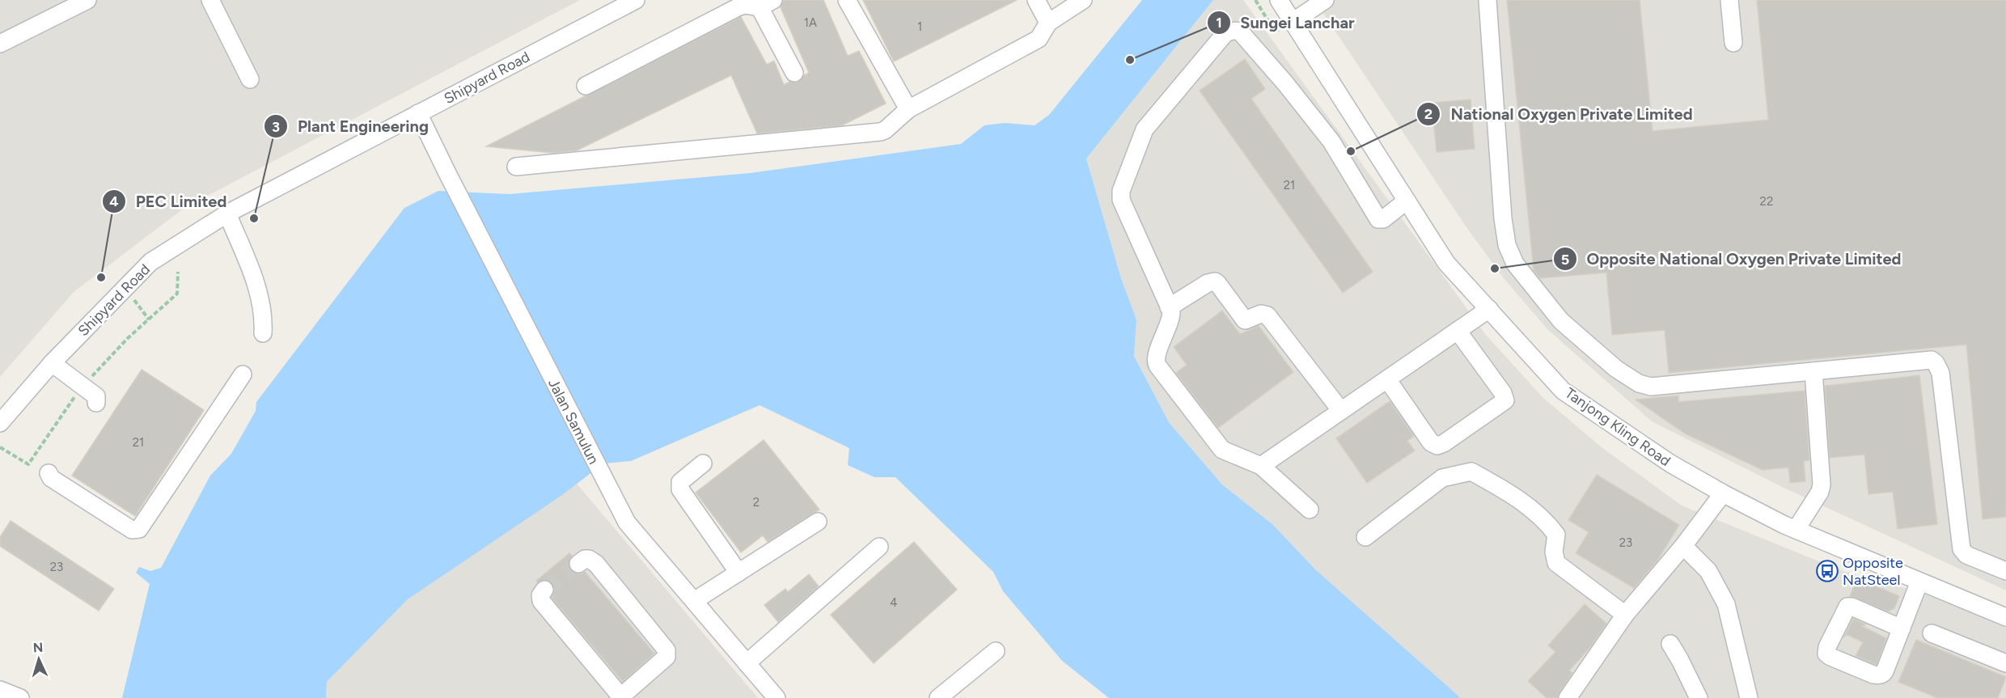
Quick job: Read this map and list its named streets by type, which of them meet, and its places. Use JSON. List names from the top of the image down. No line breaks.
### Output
{"streets":{"street":["Shipyard Road","Jalan Samulun","Tanjong Kling Road"]},"crossings":[["Shipyard Road","Jalan Samulun"]],"places":{"other":["Sungei Lanchar","National Oxygen Private Limited","Plant Engineering","Opposite National Oxygen Private Limited","PEC Limited"],"bus stop":["Opposite NatSteel"]},"house_numbers":["1A","1","21","22","21","2","23","23","4"],"north":"top"}
